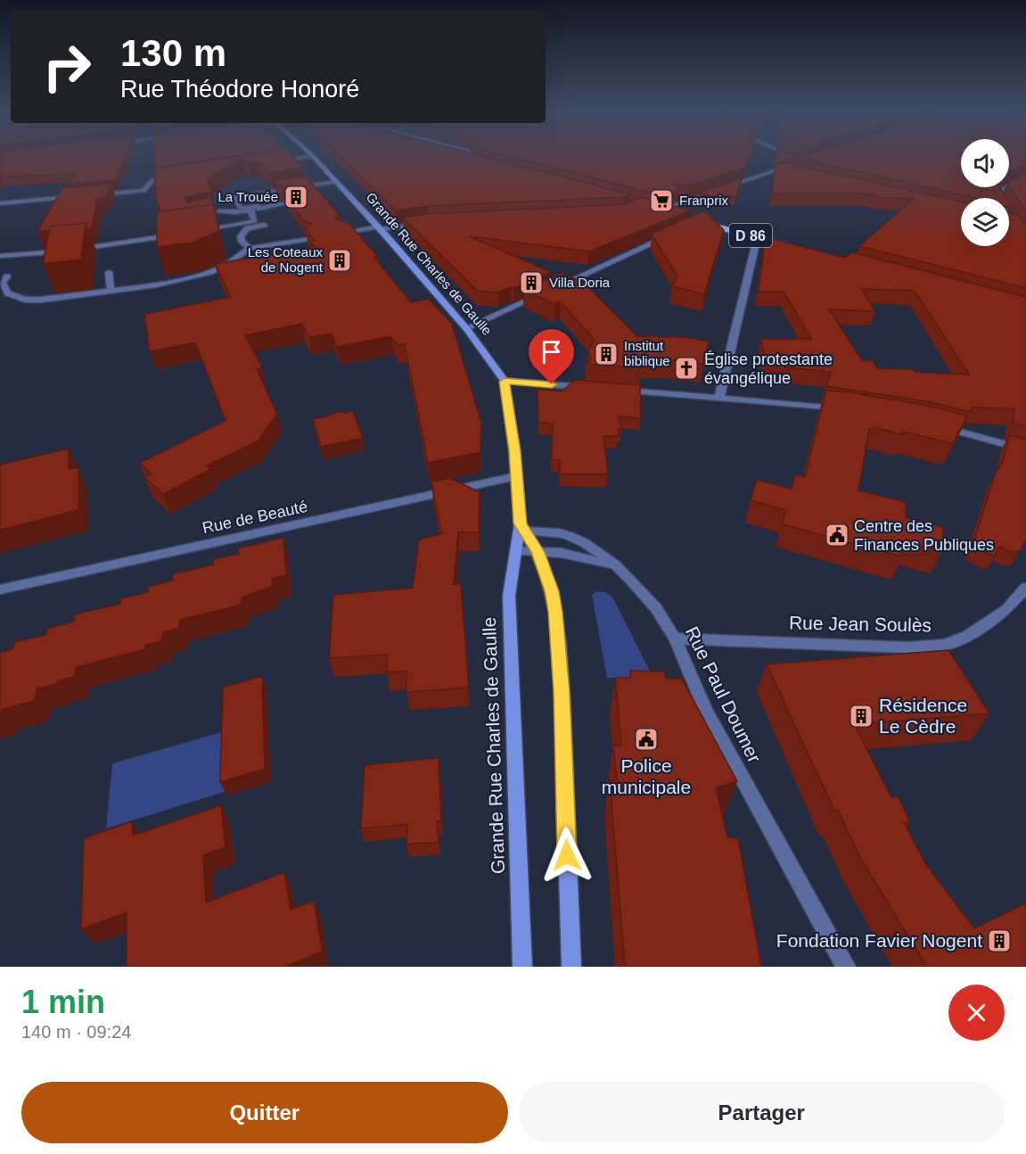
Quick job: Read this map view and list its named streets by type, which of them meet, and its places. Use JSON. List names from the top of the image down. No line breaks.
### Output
{"streets":{"main road":["D 86","Grande Rue Charles de Gaulle"],"street":["Rue de Beauté","Rue Jean Soulès","Rue Paul Doumer"]},"crossings":[["Grande Rue Charles de Gaulle","Rue de Beauté"],["Grande Rue Charles de Gaulle","Rue Paul Doumer"],["Rue Jean Soulès","Rue Paul Doumer"]],"places":{"building":["La Trouée","Les Coteaux de Nogent","Villa Doria","Institut biblique","Résidence Le Cèdre","Fondation Favier Nogent"],"supermarket":["Franprix"],"church":["Église protestante évangélique"],"public building":["Centre des Finances Publiques","Police municipale"]},"page":{"turn":["130 m","Rue Théodore Honoré"],"heading":["1 min","140 m · 09:24"],"buttons":["Quitter","Partager"]}}
